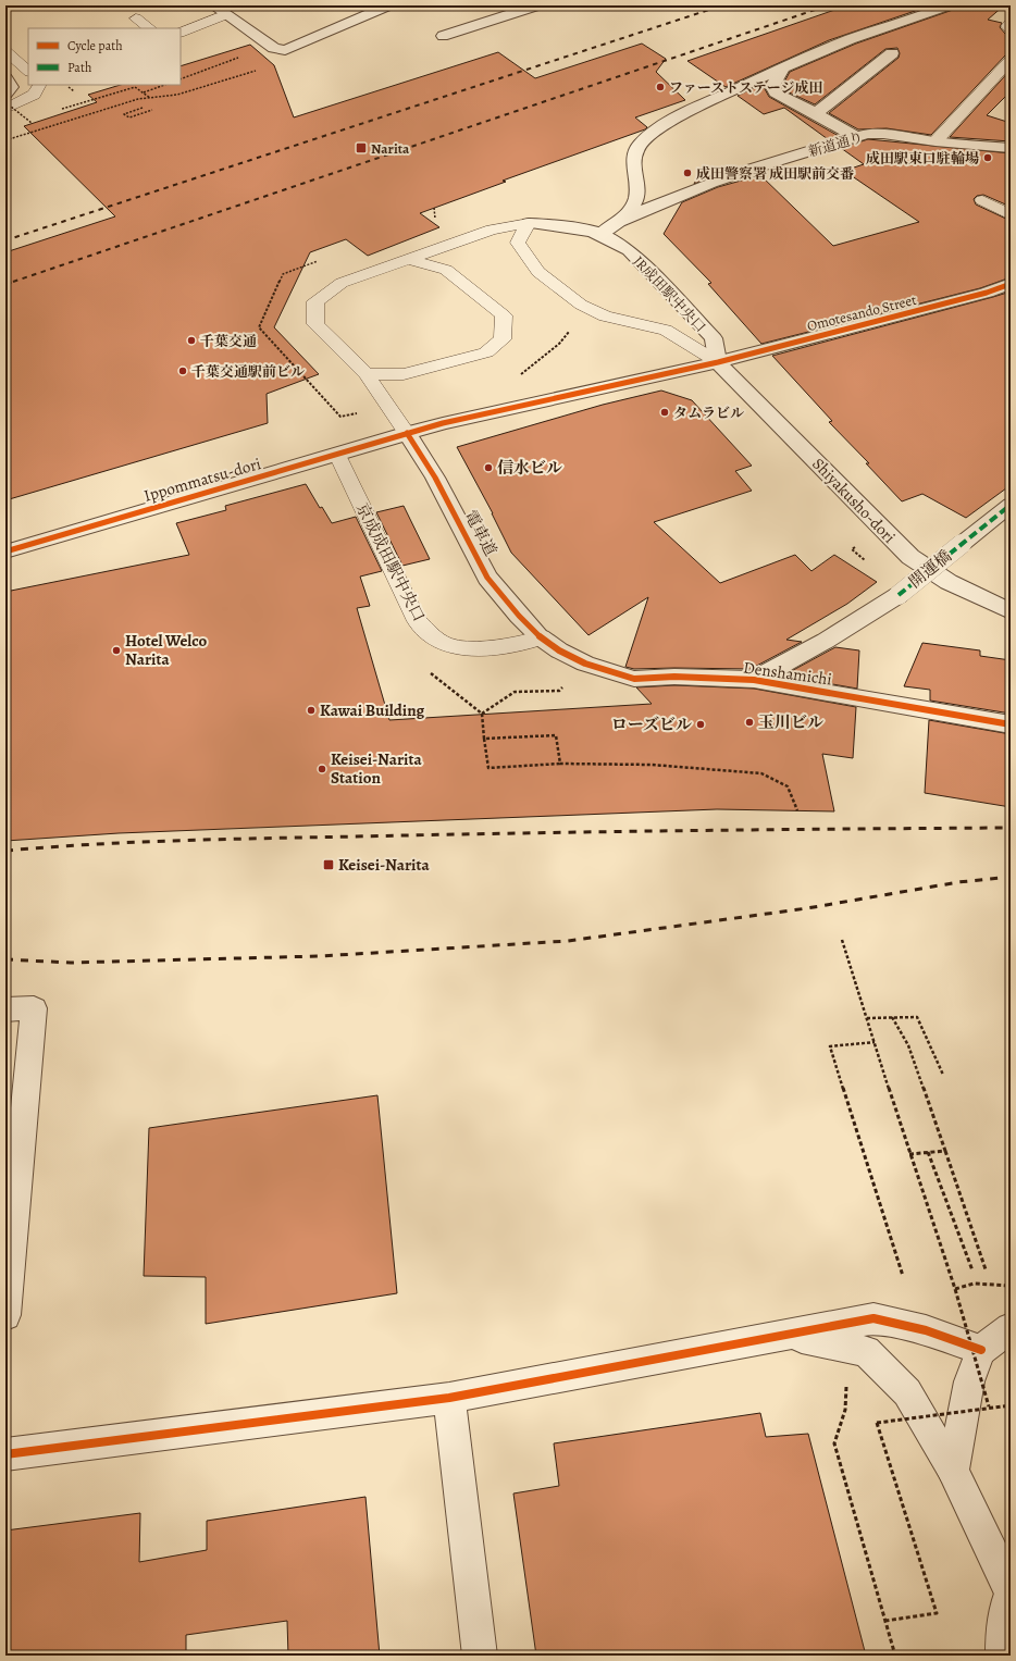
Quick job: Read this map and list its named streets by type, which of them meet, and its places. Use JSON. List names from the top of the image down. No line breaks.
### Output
{"streets":{"street":["新道通り","JR成田駅中央口","Omotesando Street","Ippommatsu-dori","Shiyakusho-dori","電車道","開運橋","Denshamichi"],"lane":["京成成田駅中央口"]},"crossings":[["JR成田駅中央口","Omotesando Street"],["JR成田駅中央口","Ippommatsu-dori"],["JR成田駅中央口","Shiyakusho-dori"],["JR成田駅中央口","電車道"],["Omotesando Street","Ippommatsu-dori"],["Omotesando Street","Shiyakusho-dori"],["Omotesando Street","電車道"],["Ippommatsu-dori","電車道"],["Ippommatsu-dori","京成成田駅中央口"],["電車道","京成成田駅中央口"],["電車道","Denshamichi"],["京成成田駅中央口","Denshamichi"],["開運橋","Denshamichi"]],"places":{"other":["ファーストステージ成田","成田駅東口駐輪場","成田警察署 成田駅前交番","千葉交通","千葉交通駅前ビル","タムラビル","信水ビル","Hotel Welco Narita","Kawai Building","玉川ビル","ローズビル","Keisei-Narita Station"],"transit":["Narita","Keisei-Narita"]},"legend":["Cycle path","Path"]}
